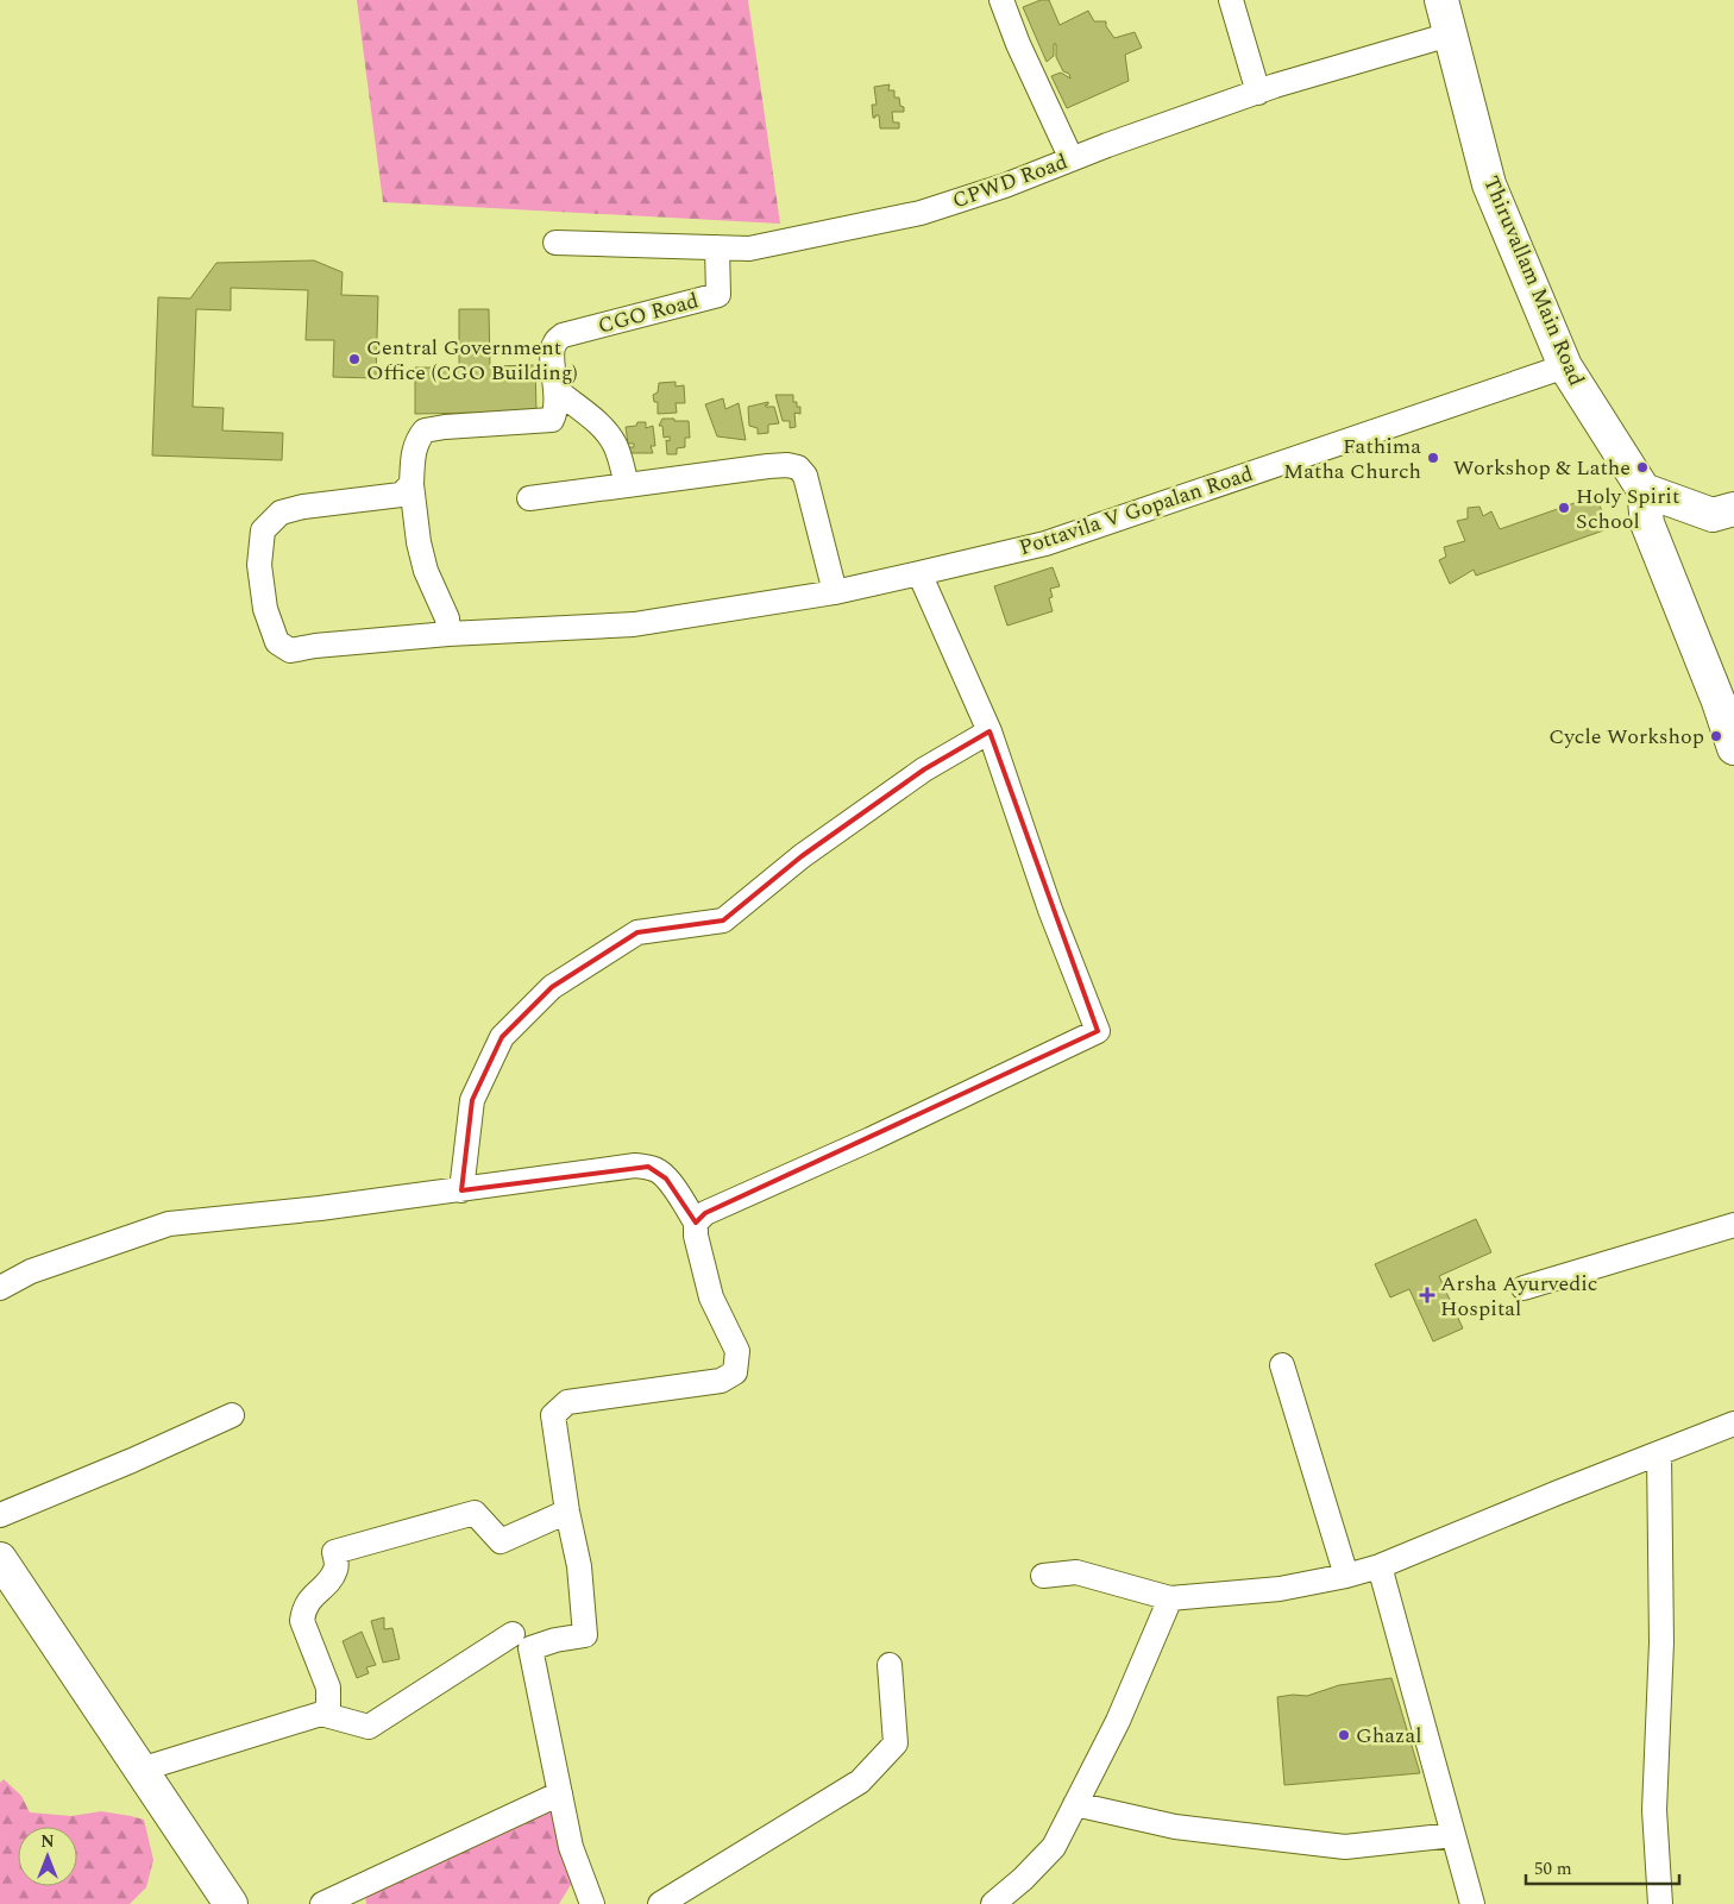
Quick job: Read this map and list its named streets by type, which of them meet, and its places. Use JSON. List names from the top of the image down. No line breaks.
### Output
{"streets":{"street":["CPWD Road","Thiruvallam Main Road","CGO Road","Pottavila V Gopalan Road"]},"crossings":[["CPWD Road","Thiruvallam Main Road"],["CPWD Road","CGO Road"],["Thiruvallam Main Road","Pottavila V Gopalan Road"],["CGO Road","Pottavila V Gopalan Road"]],"places":{"other":["Central Government Office (CGO Building)","Fathima Matha Church","Workshop & Lathe","Holy Spirit School","Cycle Workshop","Ghazal"],"health":["Arsha Ayurvedic Hospital"]},"scale_bar":"50 m","north":"top"}
